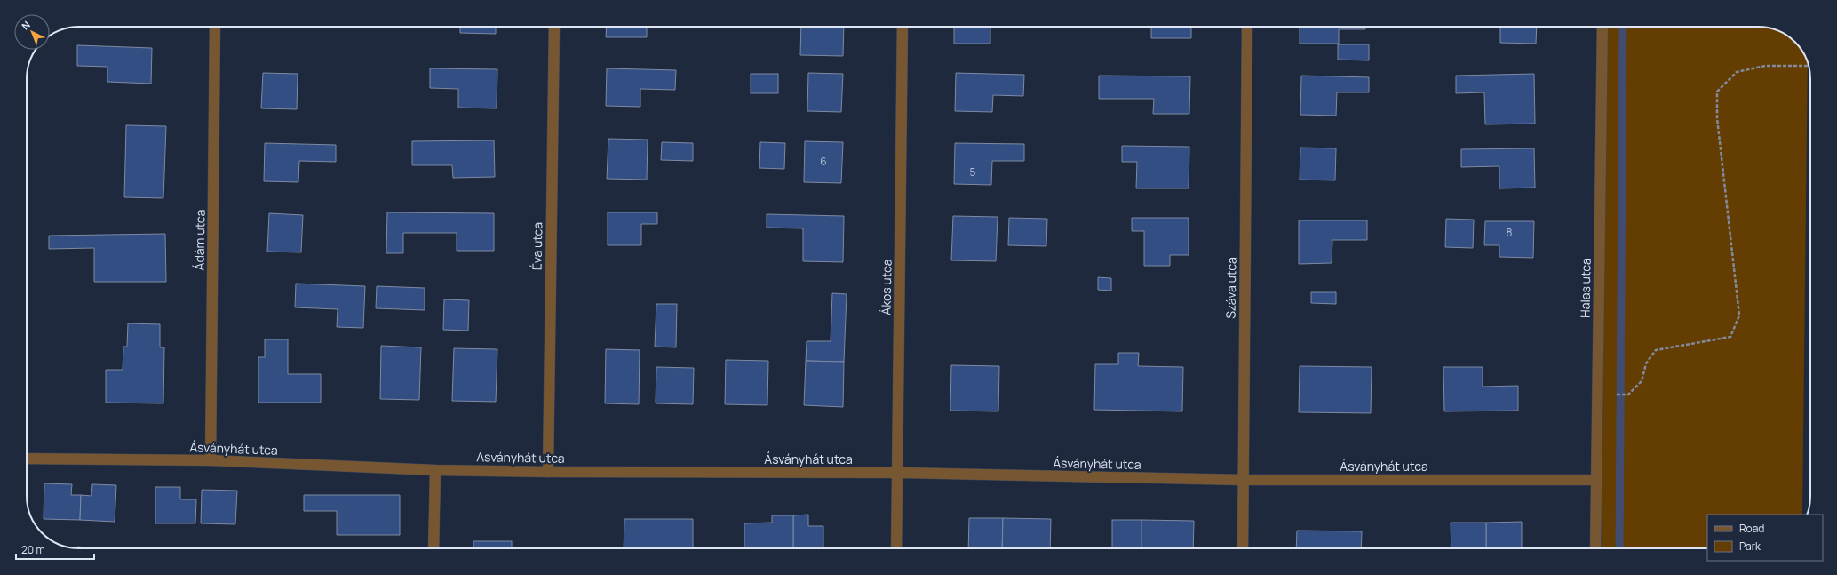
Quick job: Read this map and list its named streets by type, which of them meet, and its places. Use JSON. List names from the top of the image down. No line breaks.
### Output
{"streets":{"street":["Ádám utca","Éva utca","Ákos utca","Száva utca","Halas utca","Ásványhát utca"]},"crossings":[["Ádám utca","Ásványhát utca"],["Éva utca","Ásványhát utca"],["Ákos utca","Ásványhát utca"],["Száva utca","Ásványhát utca"],["Halas utca","Ásványhát utca"]],"house_numbers":["6","5","8"],"legend":["Road","Park"],"scale_bar":"20 m","north":"top left"}
